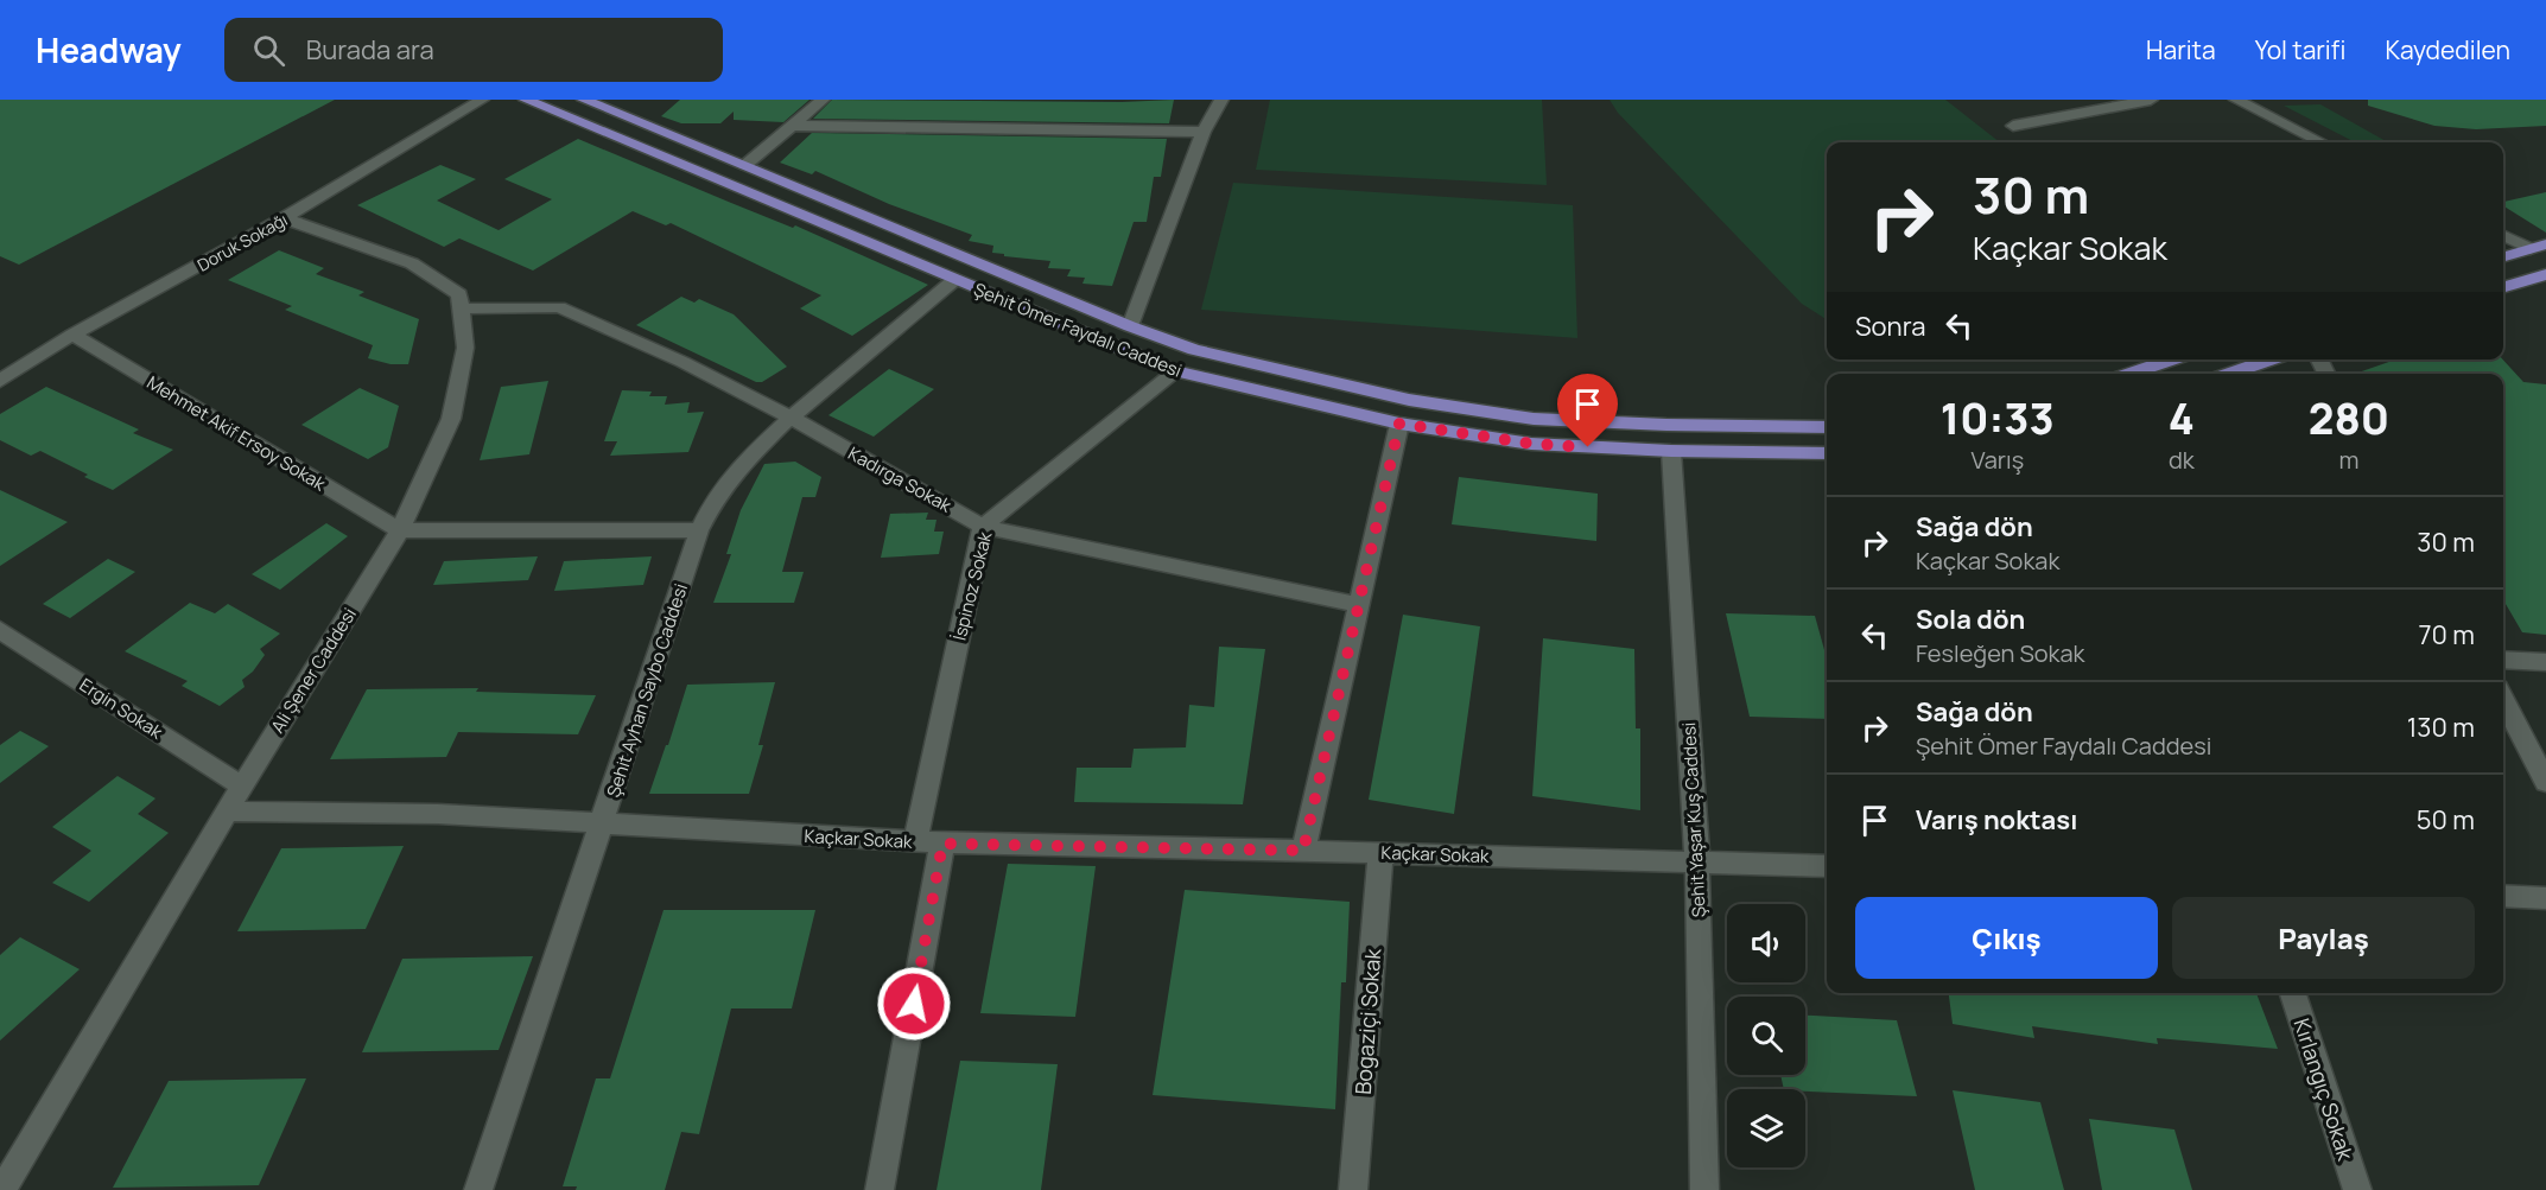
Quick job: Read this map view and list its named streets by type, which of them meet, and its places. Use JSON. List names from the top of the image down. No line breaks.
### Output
{"streets":{"main road":["Şehit Ömer Faydalı Caddesi"],"street":["Doruk Sokağı","Mehmet Akif Ersoy Sokak","Kadırga Sokak","İspinoz Sokak","Ali Şener Caddesi","Şehit Ayhan Saybo Caddesi","Ergin Sokak","Şehit Yaşar Kuş Caddesi","Kaçkar Sokak","Bogaziçi Sokak","Kırlangıç Sokak"]},"crossings":[["Doruk Sokağı","Mehmet Akif Ersoy Sokak"],["Doruk Sokağı","Ali Şener Caddesi"],["Şehit Ömer Faydalı Caddesi","İspinoz Sokak"],["Şehit Ömer Faydalı Caddesi","Şehit Ayhan Saybo Caddesi"],["Şehit Ömer Faydalı Caddesi","Şehit Yaşar Kuş Caddesi"],["Mehmet Akif Ersoy Sokak","Ali Şener Caddesi"],["Kadırga Sokak","İspinoz Sokak"],["Kadırga Sokak","Ali Şener Caddesi"],["Kadırga Sokak","Şehit Ayhan Saybo Caddesi"],["İspinoz Sokak","Kaçkar Sokak"],["Ali Şener Caddesi","Ergin Sokak"],["Ali Şener Caddesi","Kaçkar Sokak"],["Şehit Ayhan Saybo Caddesi","Kaçkar Sokak"],["Şehit Yaşar Kuş Caddesi","Kaçkar Sokak"],["Kaçkar Sokak","Bogaziçi Sokak"]],"page":{"header":"Headway","search":"Burada ara","nav":["Harita","Yol tarifi","Kaydedilen"],"turn":["30 m","Kaçkar Sokak"],"then":"Sonra","eta":["10:33","Varış","4","dk","280","m"],"list":[{"name":"Sağa dön","note":"Kaçkar Sokak","value":"30 m"},{"name":"Sola dön","note":"Fesleğen Sokak","value":"70 m"},{"name":"Sağa dön","note":"Şehit Ömer Faydalı Caddesi","value":"130 m"},{"name":"Varış noktası","value":"50 m"}],"buttons":["Çıkış","Paylaş"]}}
